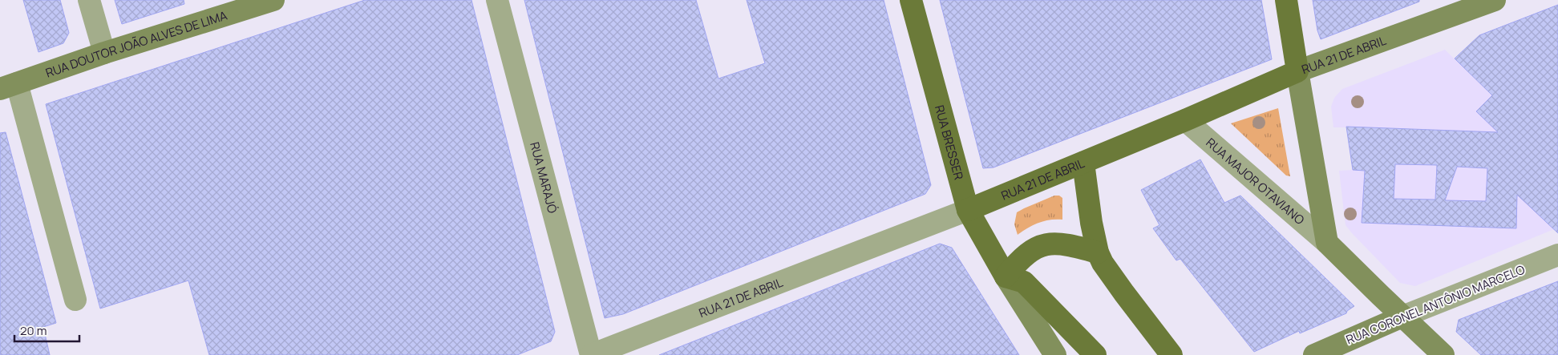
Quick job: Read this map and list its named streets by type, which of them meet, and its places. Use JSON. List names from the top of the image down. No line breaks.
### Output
{"streets":{"main road":["RUA 21 DE ABRIL","RUA BRESSER"],"street":["RUA DOUTOR JOÃO ALVES DE LIMA","RUA MARAJÓ","RUA MAJOR OTAVIANO","RUA CORONEL ANTÔNIO MARCELO"]},"crossings":[["RUA 21 DE ABRIL","RUA BRESSER"],["RUA 21 DE ABRIL","RUA MARAJÓ"],["RUA 21 DE ABRIL","RUA MAJOR OTAVIANO"],["RUA MAJOR OTAVIANO","RUA CORONEL ANTÔNIO MARCELO"]],"scale_bar":"20 m"}
